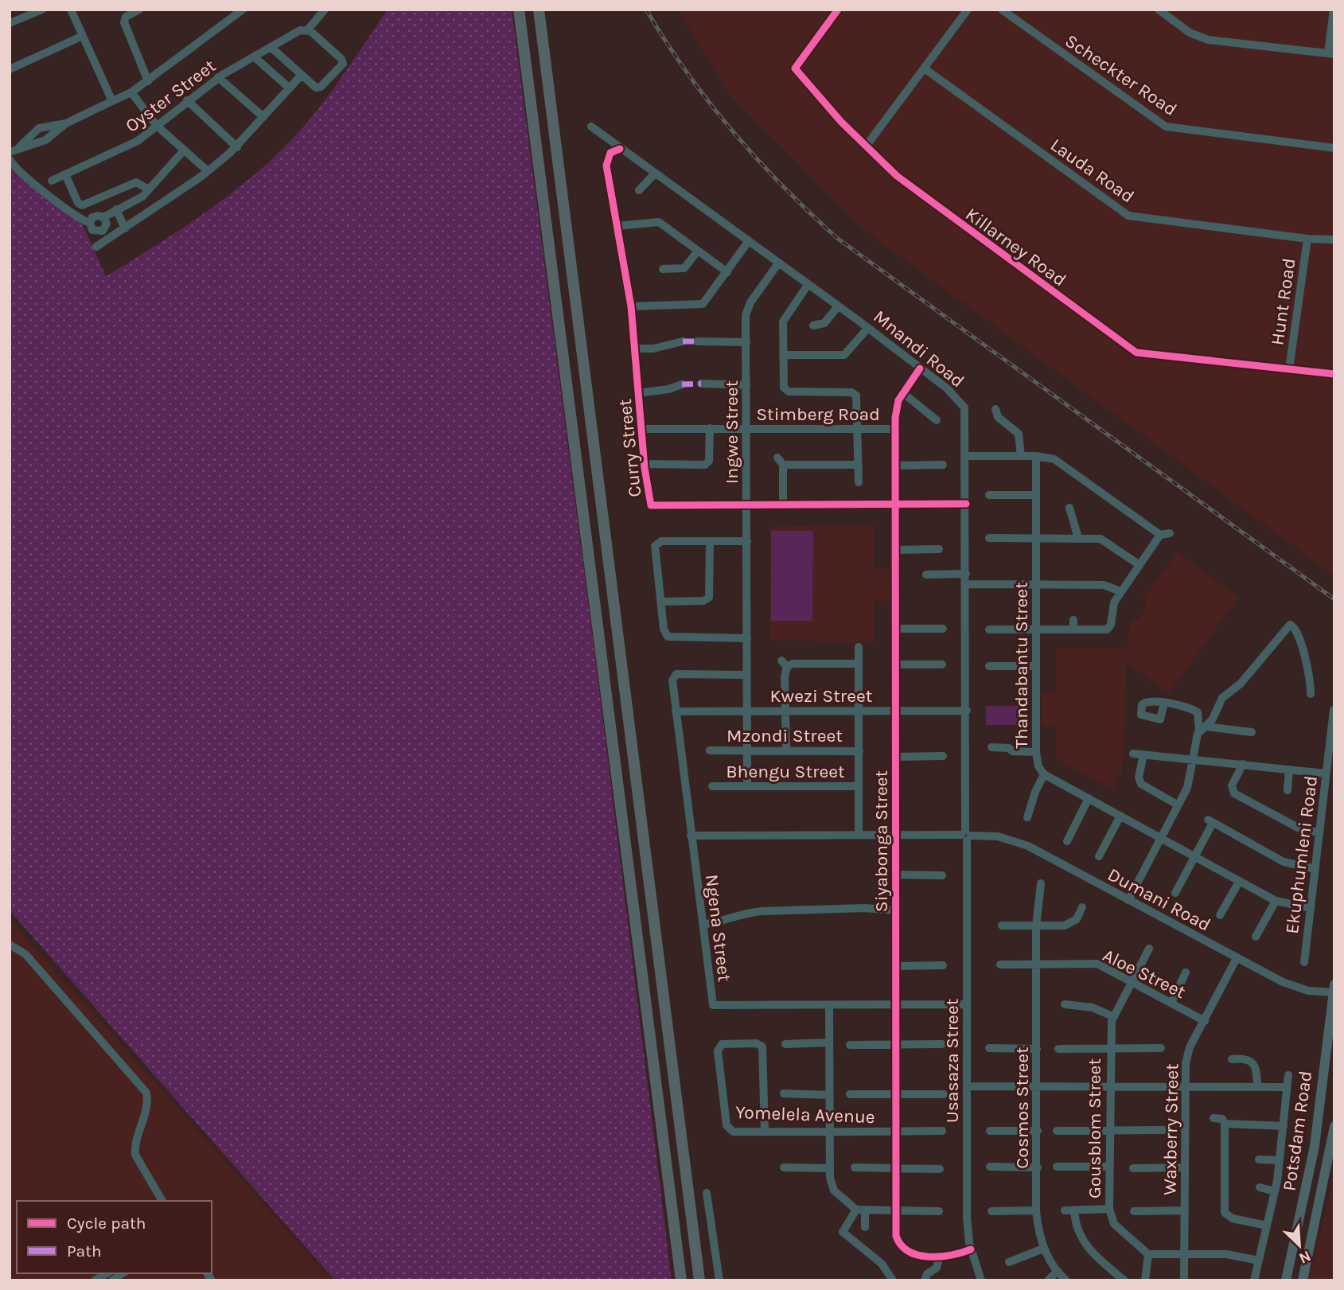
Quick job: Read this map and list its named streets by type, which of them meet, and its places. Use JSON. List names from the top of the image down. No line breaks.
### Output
{"streets":{"main road":["Potsdam Road"],"street":["Scheckter Road","Oyster Street","Lauda Road","Killarney Road","Hunt Road","Mnandi Road","Stimberg Road","Ingwe Street","Curry Street","Thandabantu Street","Kwezi Street","Mzondi Street","Bhengu Street","Siyabonga Street","Ekuphumleni Road","Dumani Road","Ngena Street","Aloe Street","Usasaza Street","Cosmos Street","Yomelela Avenue","Gousblom Street","Waxberry Street"]},"crossings":[["Lauda Road","Hunt Road"],["Killarney Road","Hunt Road"],["Mnandi Road","Ingwe Street"],["Mnandi Road","Curry Street"],["Mnandi Road","Kwezi Street"],["Mnandi Road","Siyabonga Street"],["Mnandi Road","Dumani Road"],["Mnandi Road","Usasaza Street"],["Stimberg Road","Ingwe Street"],["Stimberg Road","Curry Street"],["Stimberg Road","Siyabonga Street"],["Ingwe Street","Curry Street"],["Ingwe Street","Kwezi Street"],["Ingwe Street","Mzondi Street"],["Ingwe Street","Bhengu Street"],["Ingwe Street","Ngena Street"],["Curry Street","Siyabonga Street"],["Kwezi Street","Siyabonga Street"],["Kwezi Street","Ngena Street"],["Siyabonga Street","Dumani Road"],["Siyabonga Street","Ngena Street"],["Siyabonga Street","Usasaza Street"],["Siyabonga Street","Yomelela Avenue"],["Dumani Road","Ngena Street"],["Dumani Road","Usasaza Street"],["Dumani Road","Waxberry Street"],["Dumani Road","Potsdam Road"],["Ngena Street","Usasaza Street"],["Aloe Street","Cosmos Street"],["Aloe Street","Gousblom Street"],["Aloe Street","Waxberry Street"]],"legend":["Cycle path","Path"],"north":"bottom right"}
